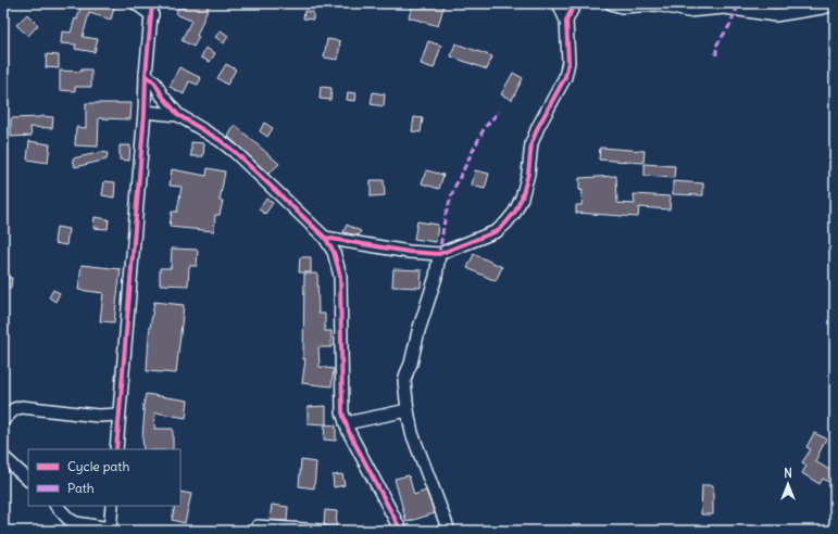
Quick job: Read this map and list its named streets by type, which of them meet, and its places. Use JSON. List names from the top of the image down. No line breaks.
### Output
{"legend":["Cycle path","Path"],"north":"top"}
